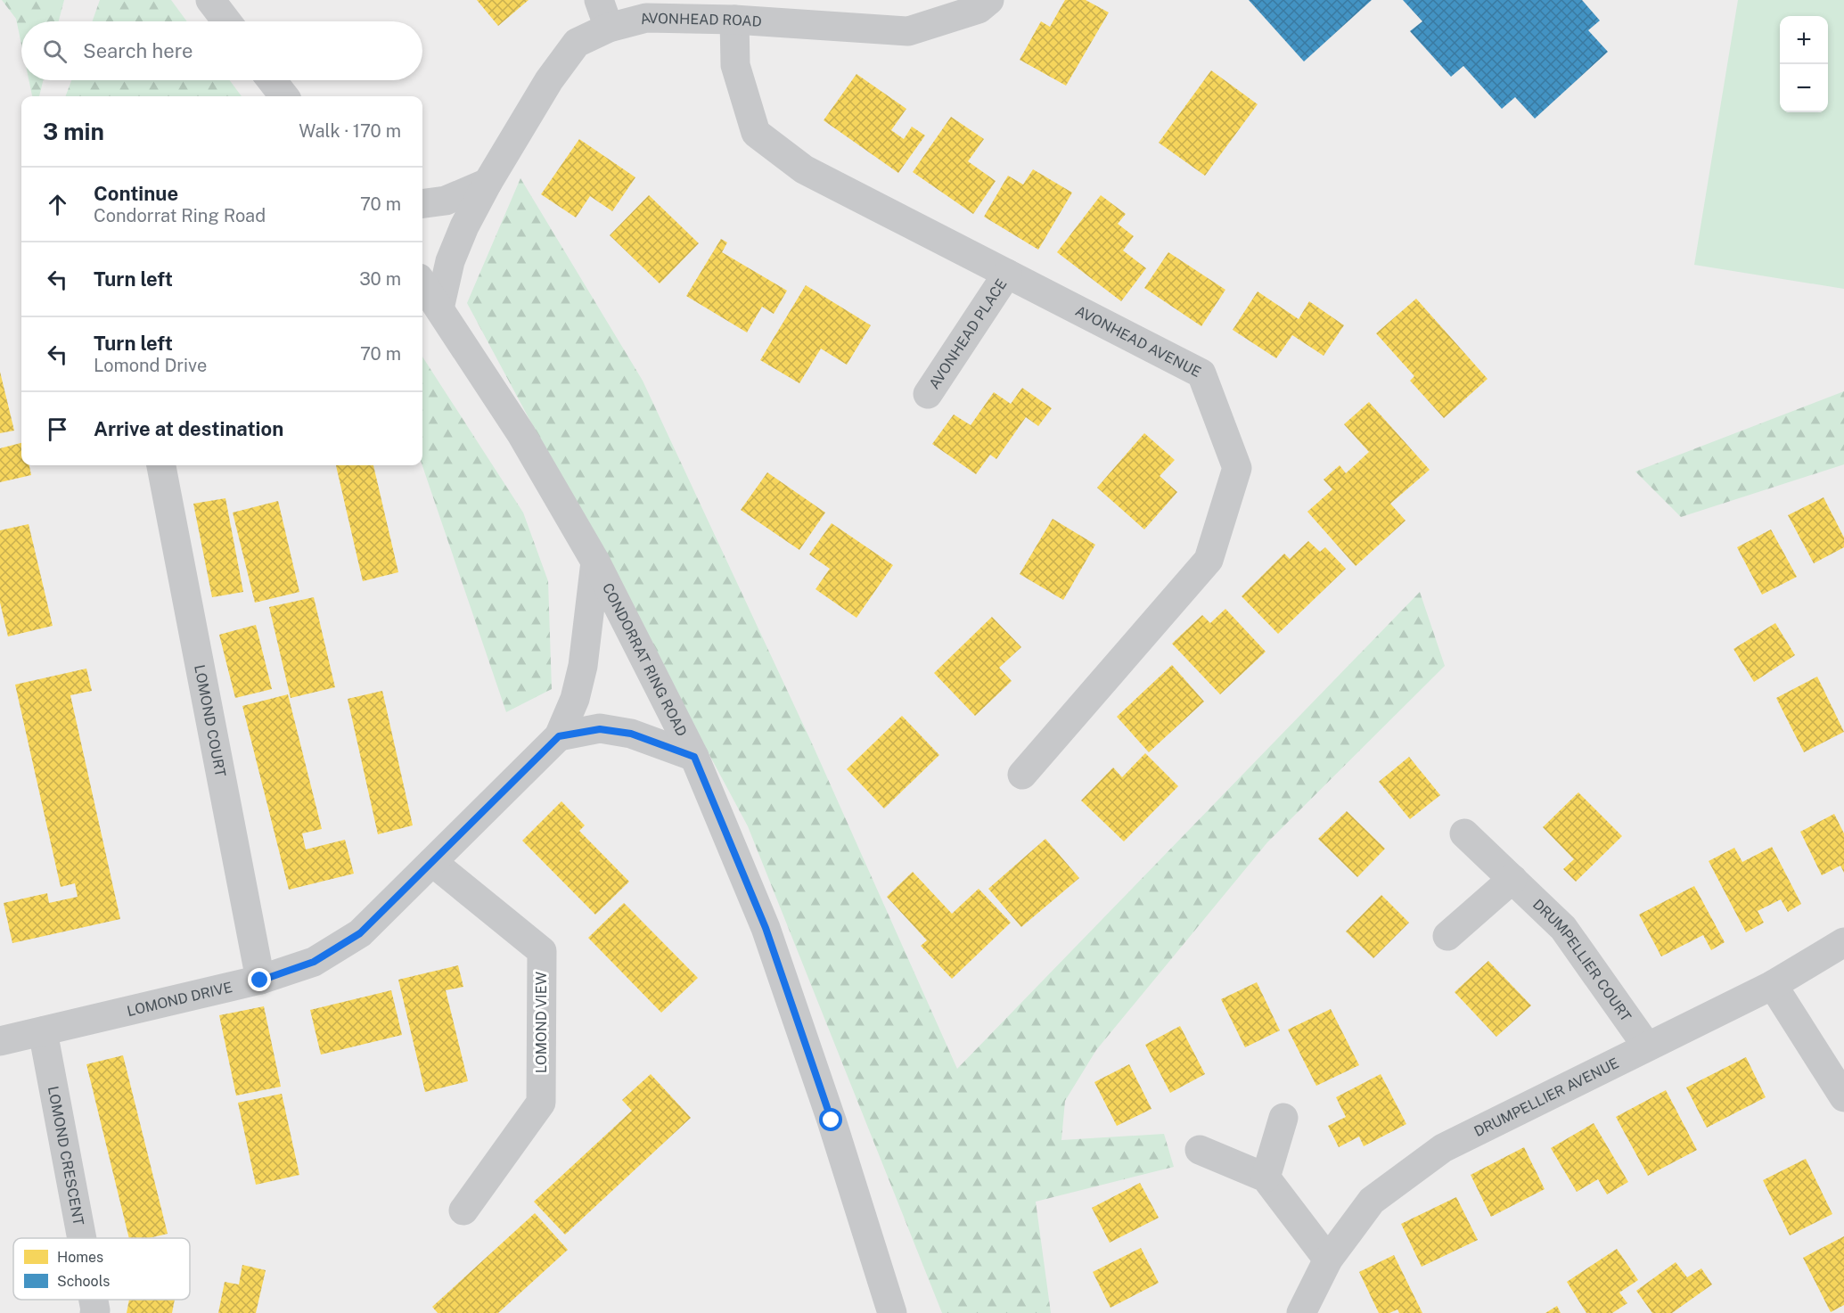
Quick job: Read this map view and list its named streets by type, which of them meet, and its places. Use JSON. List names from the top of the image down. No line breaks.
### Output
{"streets":{"street":["AVONHEAD ROAD","AVONHEAD PLACE","AVONHEAD AVENUE","CONDORRAT RING ROAD","LOMOND COURT","DRUMPELLIER COURT","LOMOND DRIVE","LOMOND VIEW","DRUMPELLIER AVENUE","LOMOND CRESCENT"]},"crossings":[["AVONHEAD ROAD","AVONHEAD AVENUE"],["AVONHEAD ROAD","CONDORRAT RING ROAD"],["AVONHEAD PLACE","AVONHEAD AVENUE"],["LOMOND COURT","LOMOND DRIVE"],["DRUMPELLIER COURT","DRUMPELLIER AVENUE"],["LOMOND DRIVE","LOMOND VIEW"],["LOMOND DRIVE","LOMOND CRESCENT"]],"legend":["Homes","Schools"],"page":{"map_buttons":["+","−"],"search":"Search here","heading":["3 min","Walk · 170 m"],"list":[["Continue","Condorrat Ring Road","70 m"],["Turn left","30 m"],["Turn left","Lomond Drive","70 m"],"Arrive at destination"]}}
